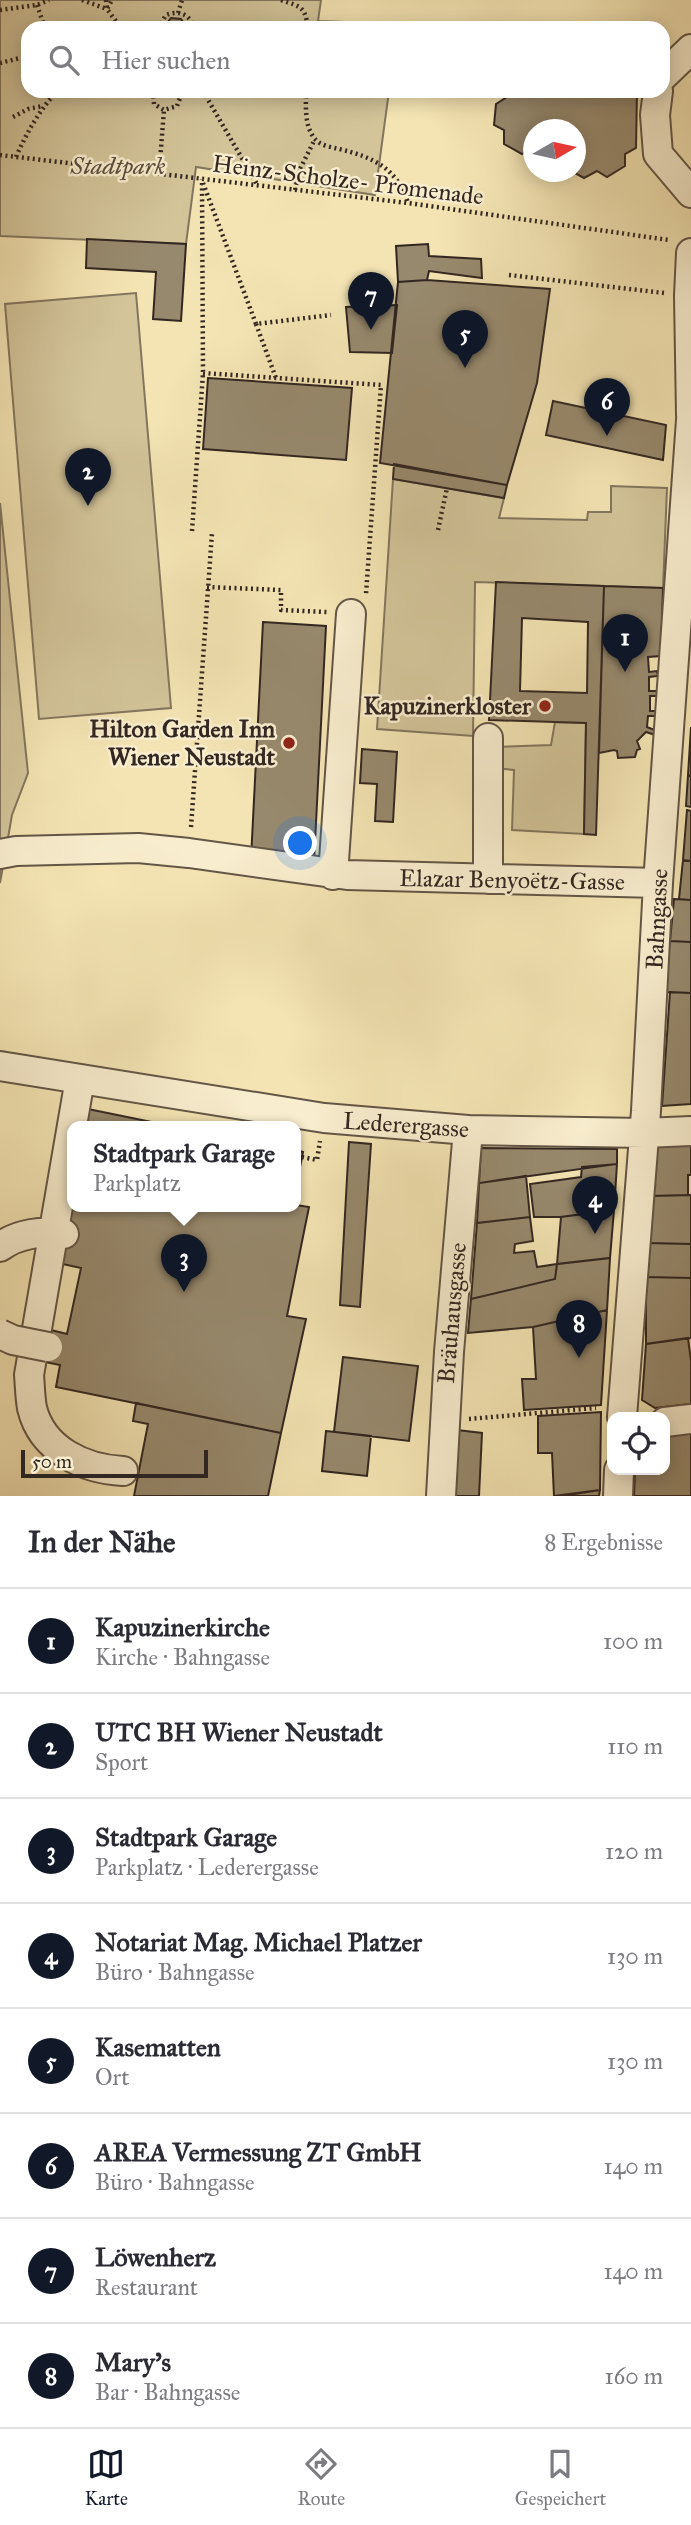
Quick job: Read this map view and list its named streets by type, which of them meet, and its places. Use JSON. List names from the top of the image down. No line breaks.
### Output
{"streets":{"street":["Elazar Benyoëtz-Gasse","Bahngasse","Lederergasse","Bräuhausgasse"],"path":["Heinz-Scholze- Promenade"]},"crossings":[["Heinz-Scholze- Promenade","Bahngasse"],["Elazar Benyoëtz-Gasse","Bahngasse"],["Bahngasse","Lederergasse"],["Lederergasse","Bräuhausgasse"]],"parks":["Stadtpark"],"places":["Kapuzinerkloster","Hilton Garden Inn Wiener Neustadt"],"scale_bar":"50 m","north":"right","page":{"search":"Hier suchen","pins":["7","5","6","2","1","4","3","8"],"popup":["Stadtpark Garage","Parkplatz"],"scale":"50 m","heading":["In der Nähe","8 Ergebnisse"],"list":[{"mark":"1","name":"Kapuzinerkirche","note":"Kirche · Bahngasse","value":"100 m"},{"mark":"2","name":"UTC BH Wiener Neustadt","note":"Sport","value":"110 m"},{"mark":"3","name":"Stadtpark Garage","note":"Parkplatz · Lederergasse","value":"120 m"},{"mark":"4","name":"Notariat Mag. Michael Platzer","note":"Büro · Bahngasse","value":"130 m"},{"mark":"5","name":"Kasematten","note":"Ort","value":"130 m"},{"mark":"6","name":"AREA Vermessung ZT GmbH","note":"Büro · Bahngasse","value":"140 m"},{"mark":"7","name":"Löwenherz","note":"Restaurant","value":"140 m"},{"mark":"8","name":"Mary's","note":"Bar · Bahngasse","value":"160 m"}],"nav":["Karte","Route","Gespeichert"]}}
